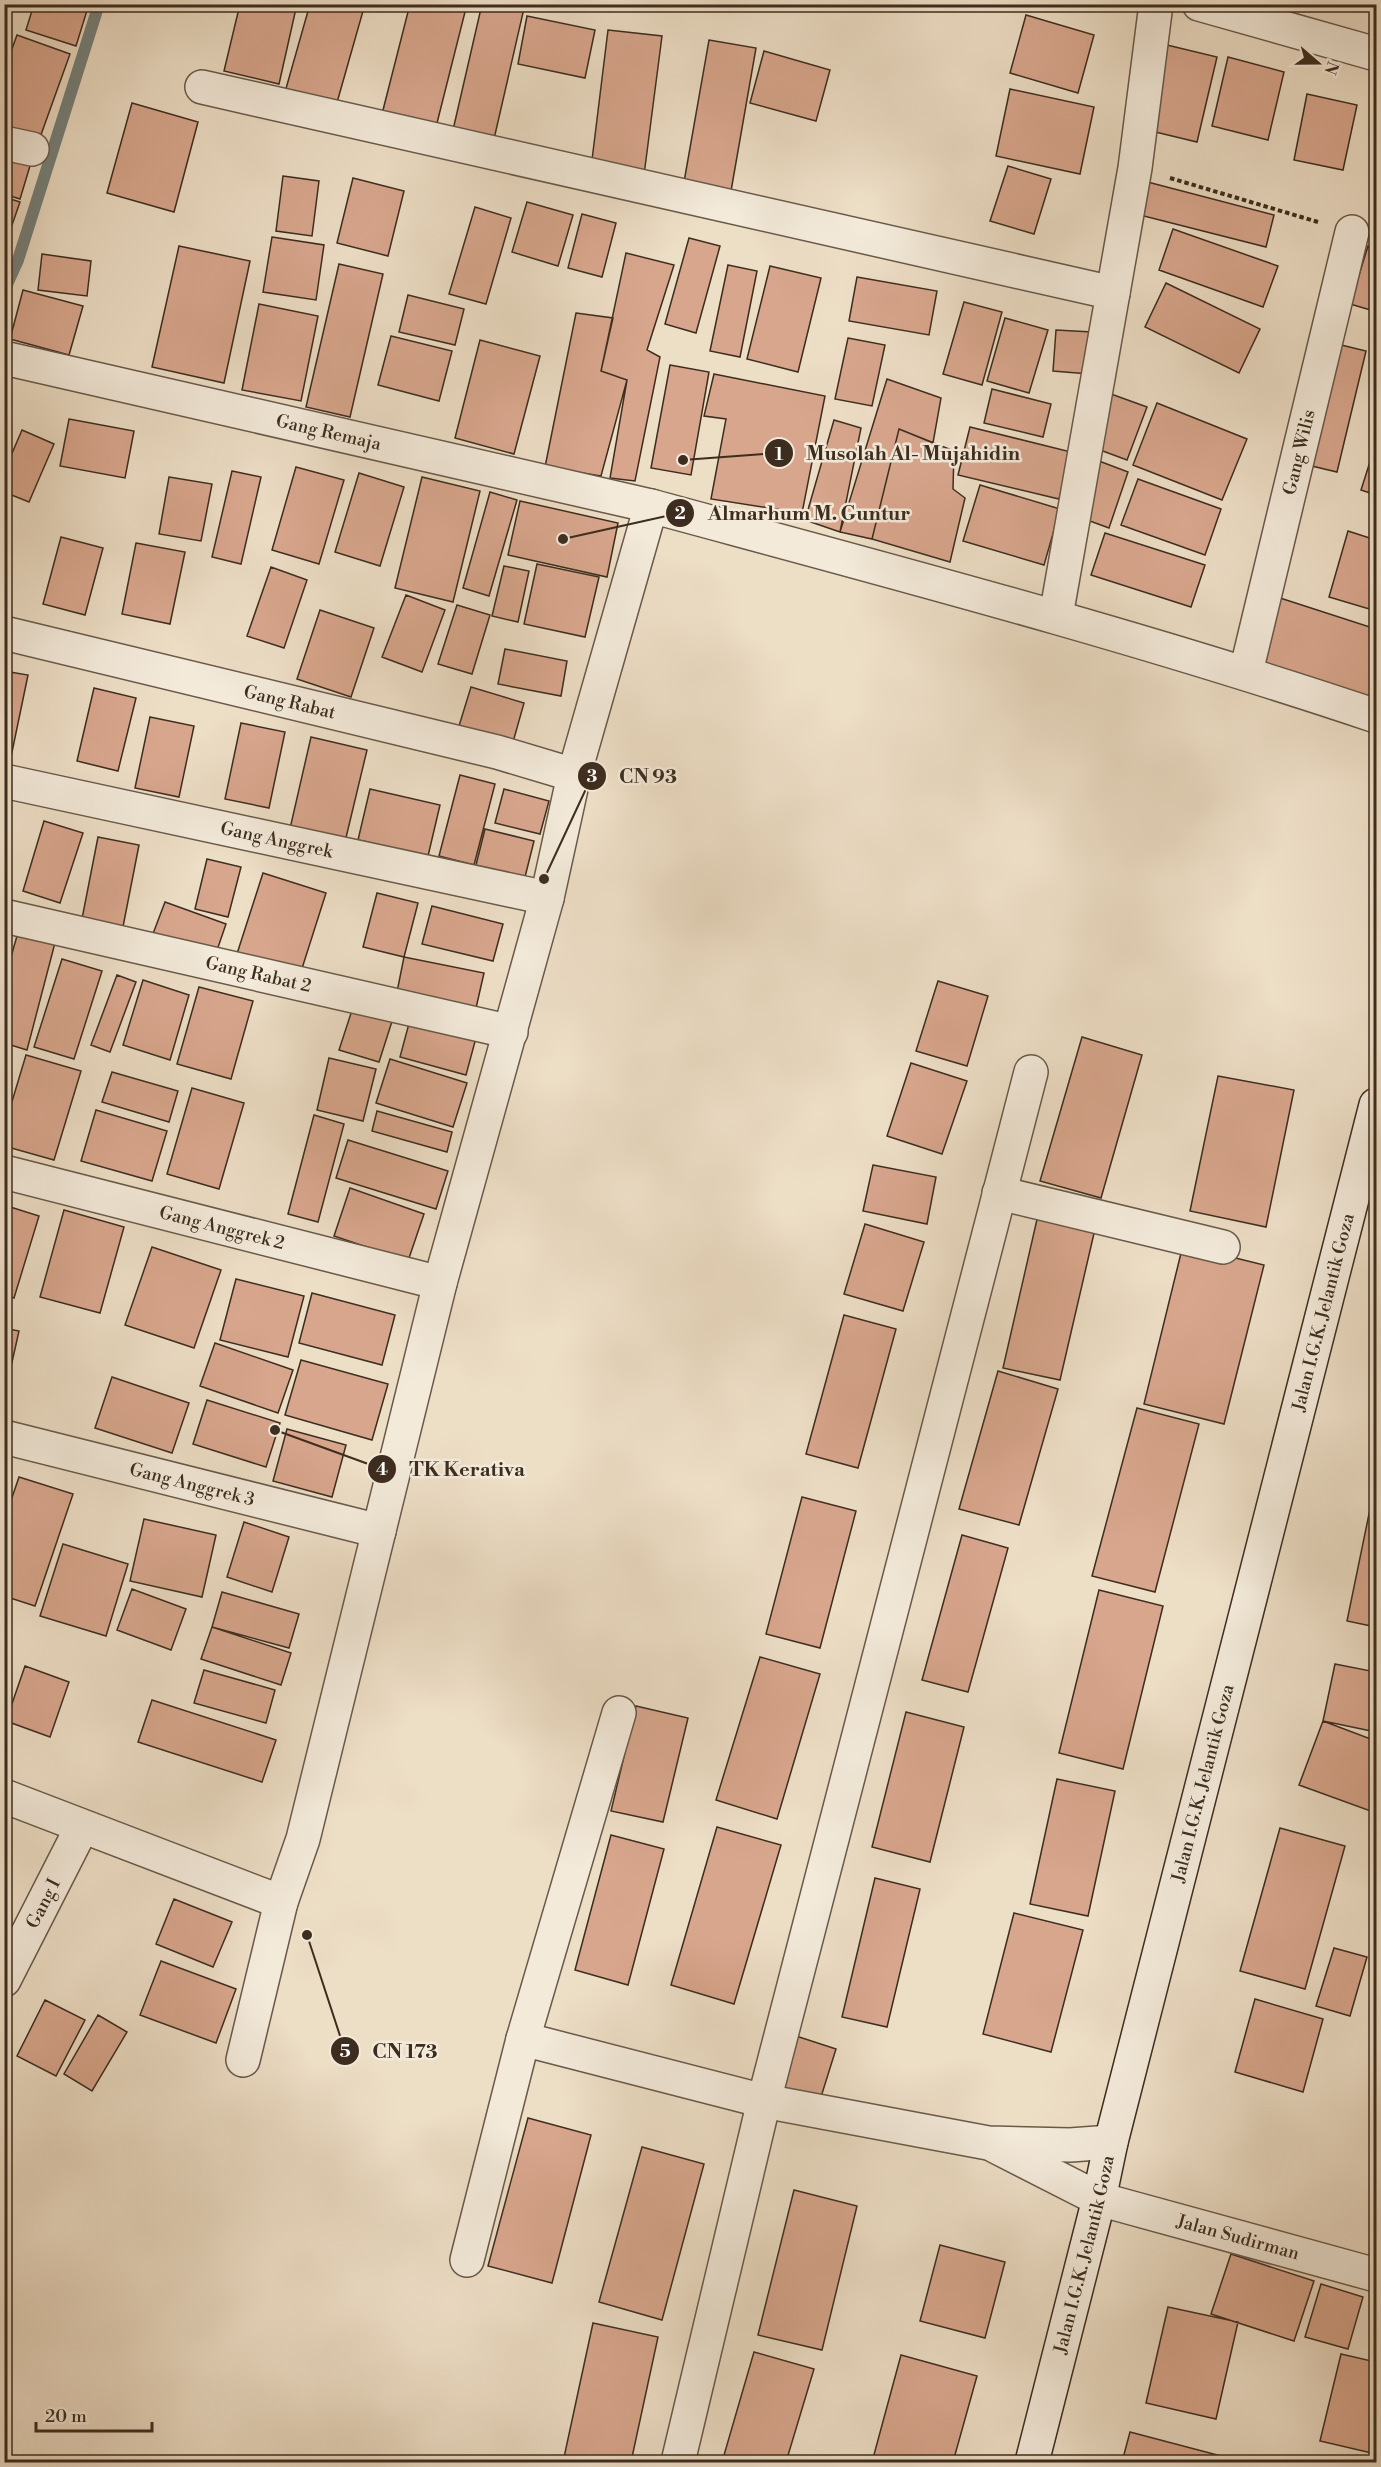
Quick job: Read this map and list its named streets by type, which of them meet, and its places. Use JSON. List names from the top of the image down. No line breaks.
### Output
{"streets":{"street":["Gang Remaja","Gang Wilis","Gang Rabat","Gang Anggrek","Gang Rabat 2","Gang Anggrek 2","Jalan I.G.K. Jelantik Goza","Gang Anggrek 3","Gang I","Jalan Sudirman"]},"crossings":[["Gang Remaja","Gang Wilis"],["Jalan I.G.K. Jelantik Goza","Jalan Sudirman"]],"places":["Musolah Al- Mujahidin","Almarhum M. Guntur","CN 93","TK Kerativa","CN 173"],"scale_bar":"20 m","north":"right"}
